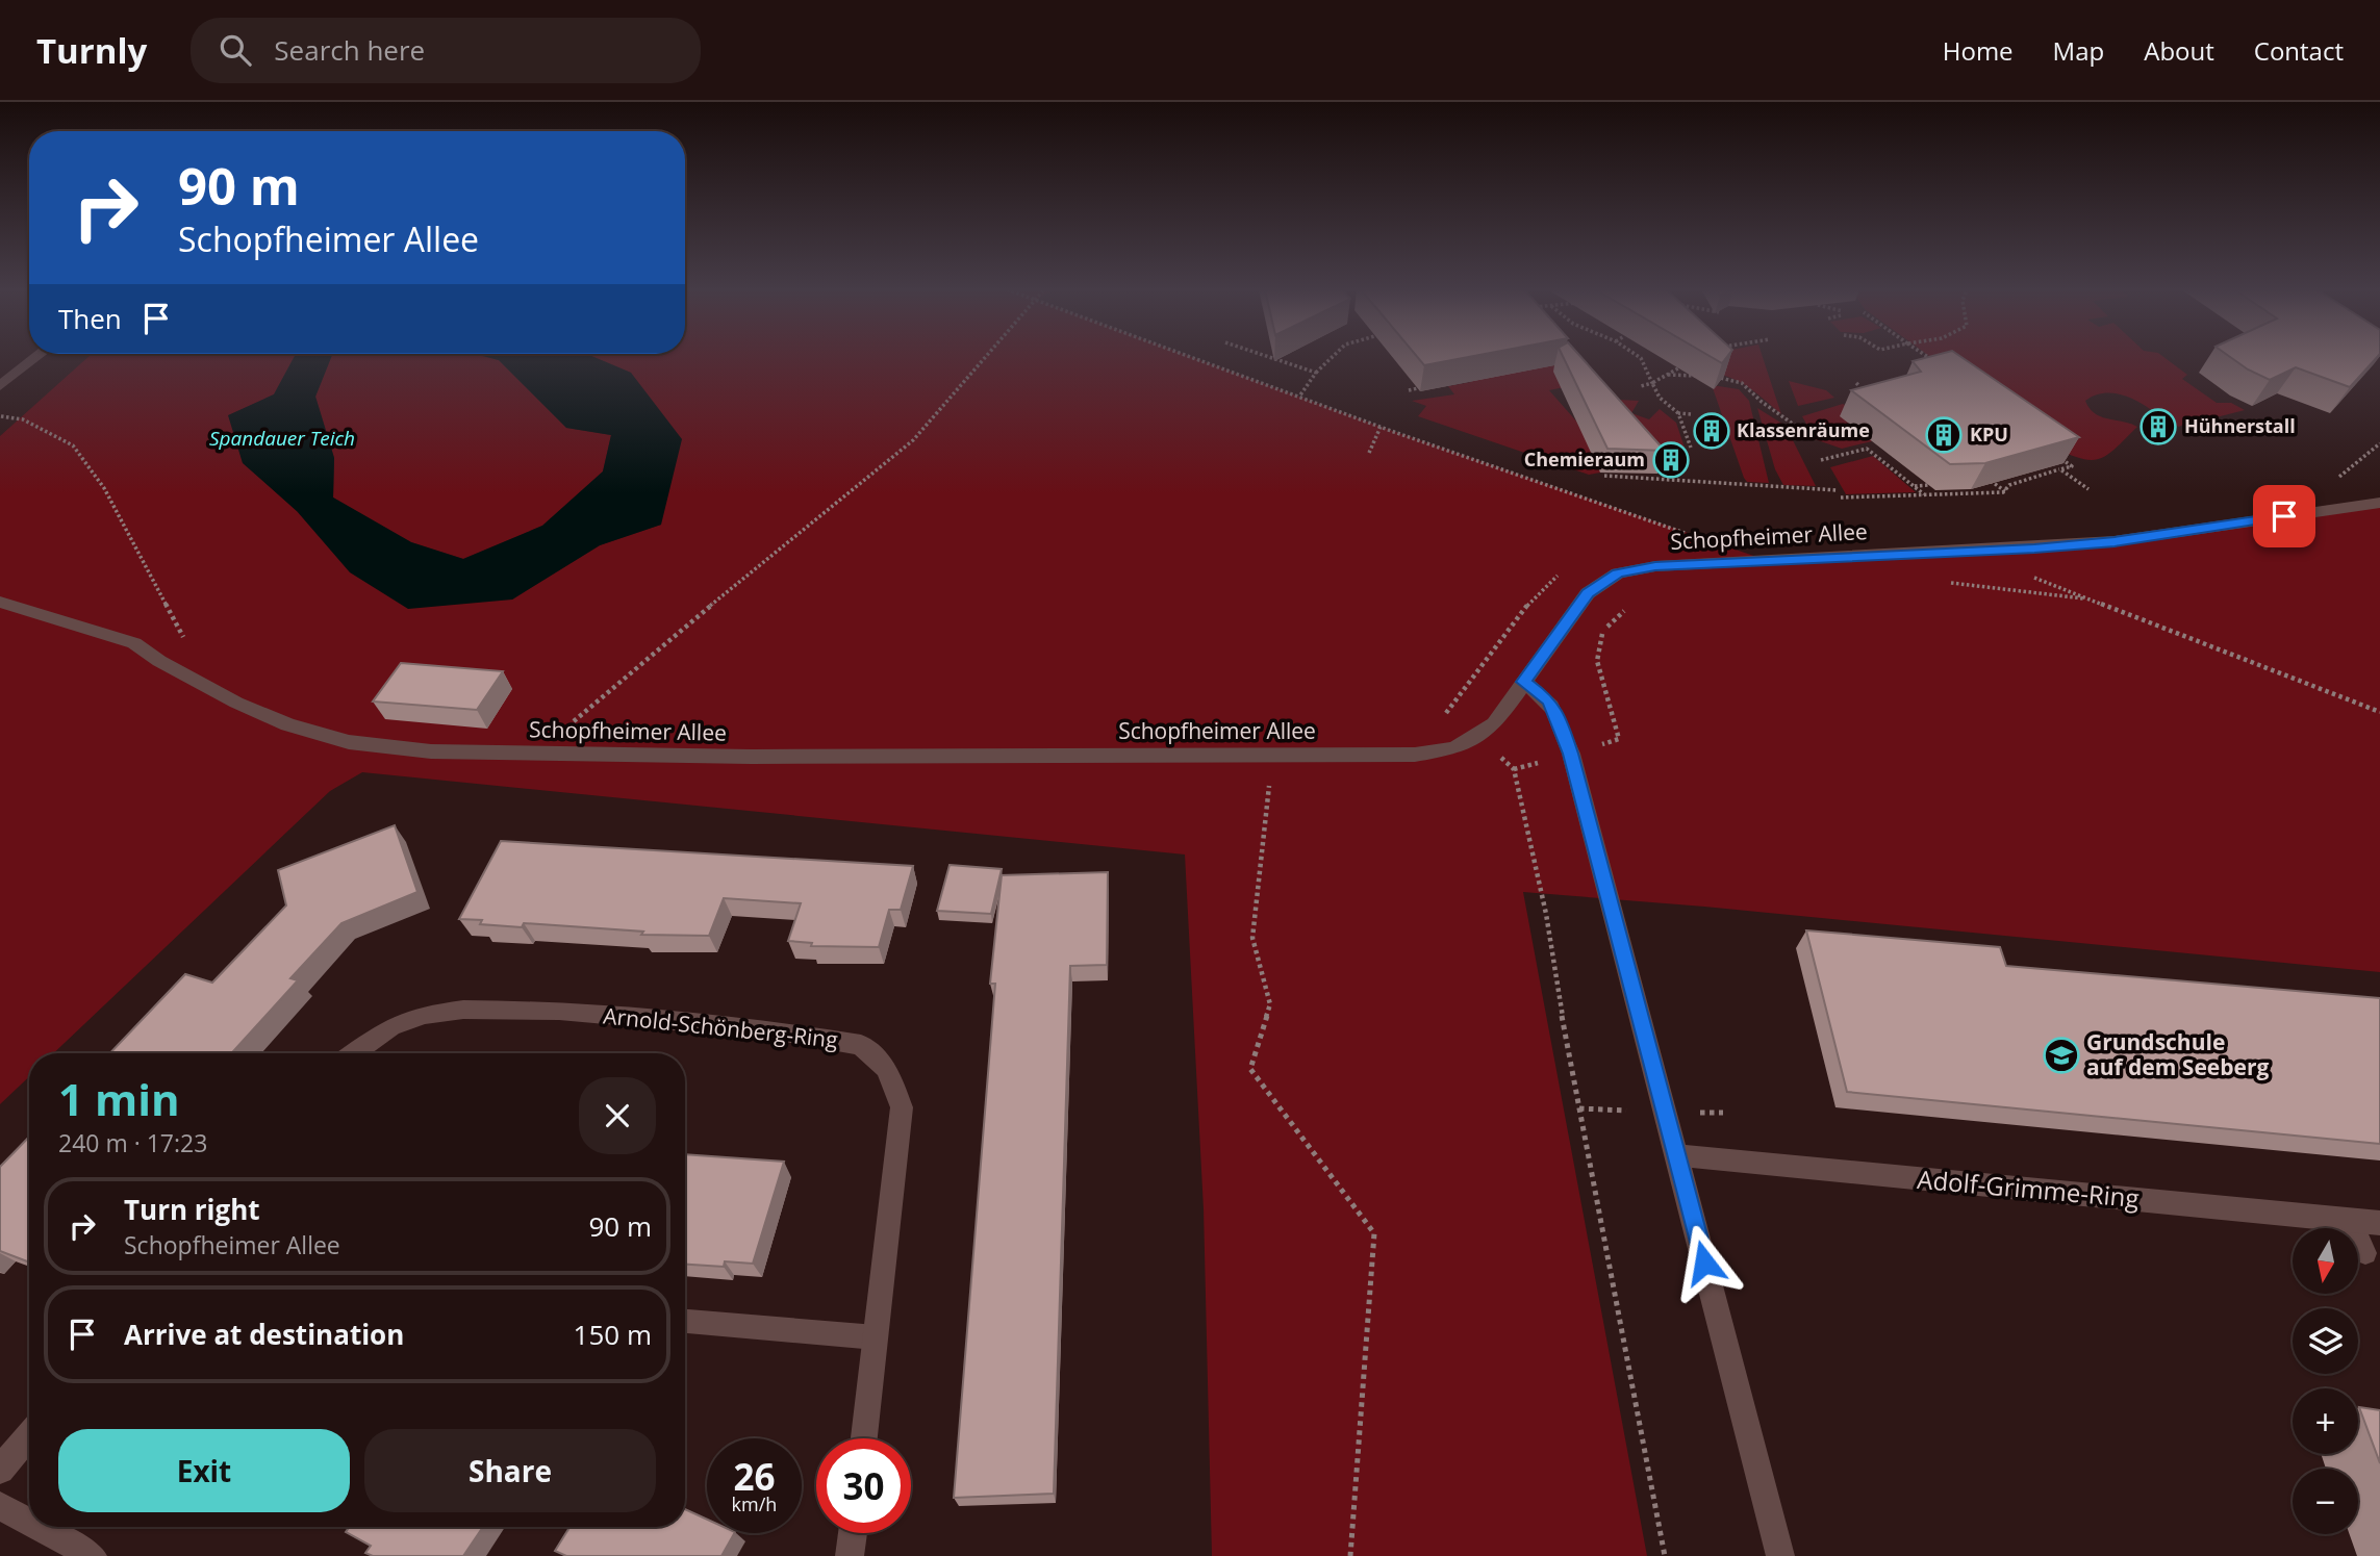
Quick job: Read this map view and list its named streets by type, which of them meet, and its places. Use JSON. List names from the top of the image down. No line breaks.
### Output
{"streets":{"street":["Schopfheimer Allee","Arnold-Schönberg-Ring","Adolf-Grimme-Ring"]},"water":["Spandauer Teich"],"places":{"building":["Hühnerstall","Klassenräume","KPU","Chemieraum"],"school or university":["Grundschule auf dem Seeberg"]},"north":"bottom","page":{"header":"Turnly","search":"Search here","nav":["Home","Map","About","Contact"],"turn":["90 m","Schopfheimer Allee"],"then":"Then","heading":["1 min","240 m · 17:23"],"list":[{"name":"Turn right","note":"Schopfheimer Allee","value":"90 m"},{"name":"Arrive at destination","value":"150 m"}],"map_buttons":["+","−"],"buttons":["Exit","Share"],"speed":"26 km/h","limit":"30"}}
